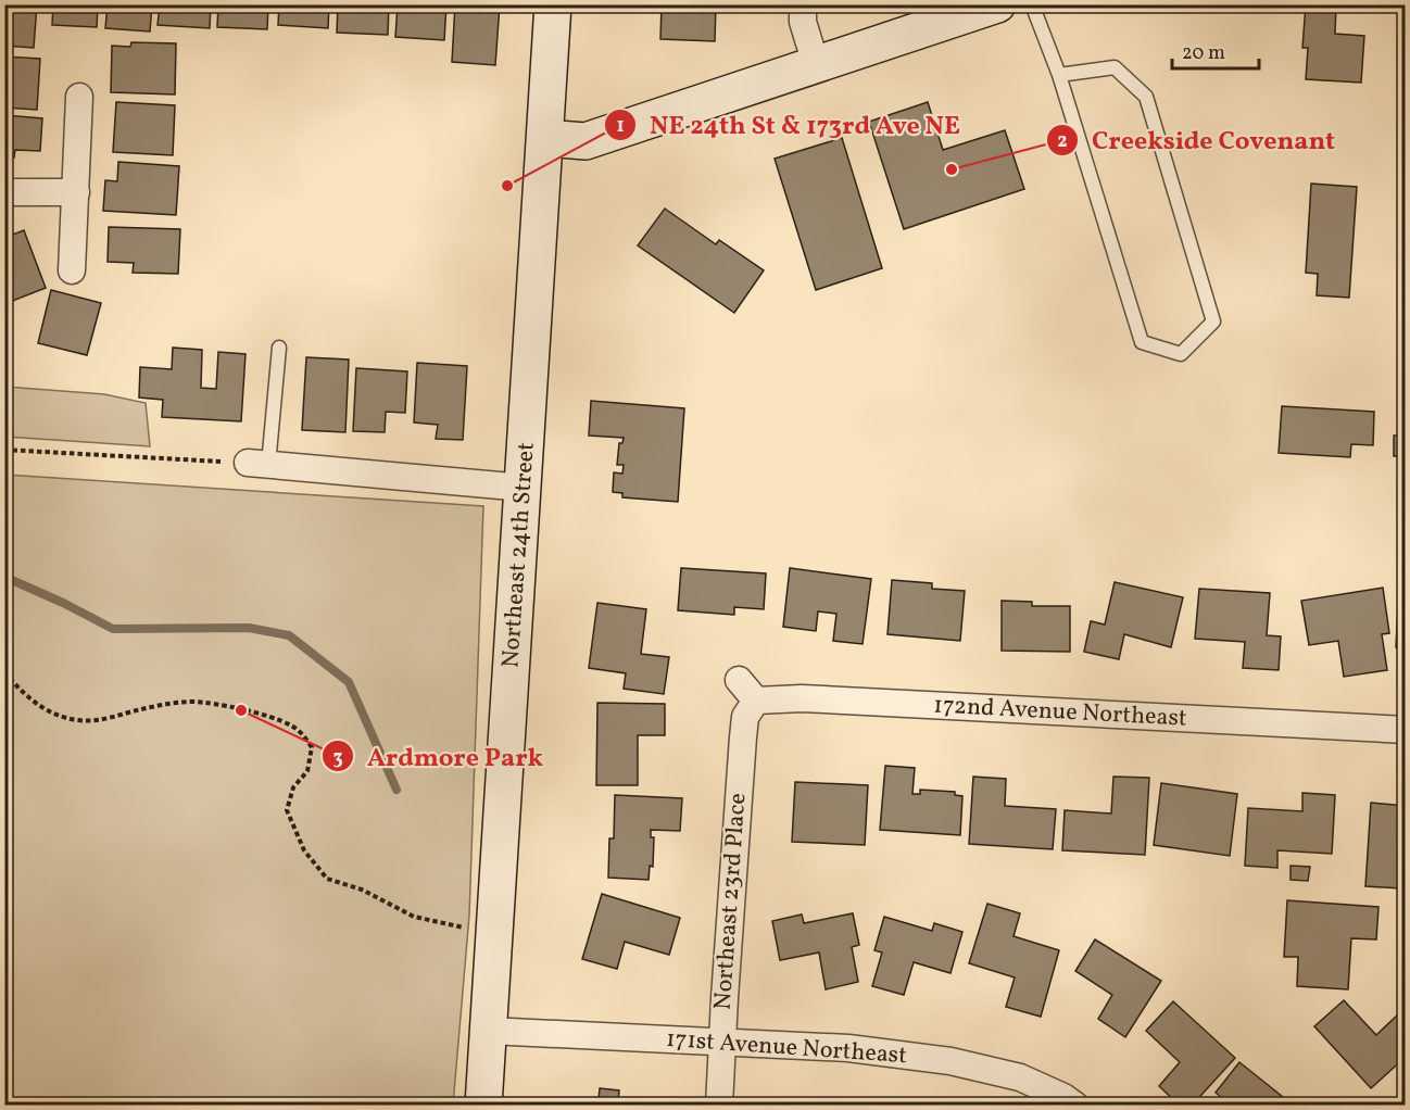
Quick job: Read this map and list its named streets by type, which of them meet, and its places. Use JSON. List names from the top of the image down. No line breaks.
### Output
{"streets":{"main road":["Northeast 24th Street"],"street":["172nd Avenue Northeast","Northeast 23rd Place","171st Avenue Northeast"]},"crossings":[["Northeast 24th Street","171st Avenue Northeast"],["172nd Avenue Northeast","Northeast 23rd Place"],["Northeast 23rd Place","171st Avenue Northeast"]],"places":["Creekside Covenant","NE 24th St & 173rd Ave NE","Ardmore Park"],"scale_bar":"20 m"}
